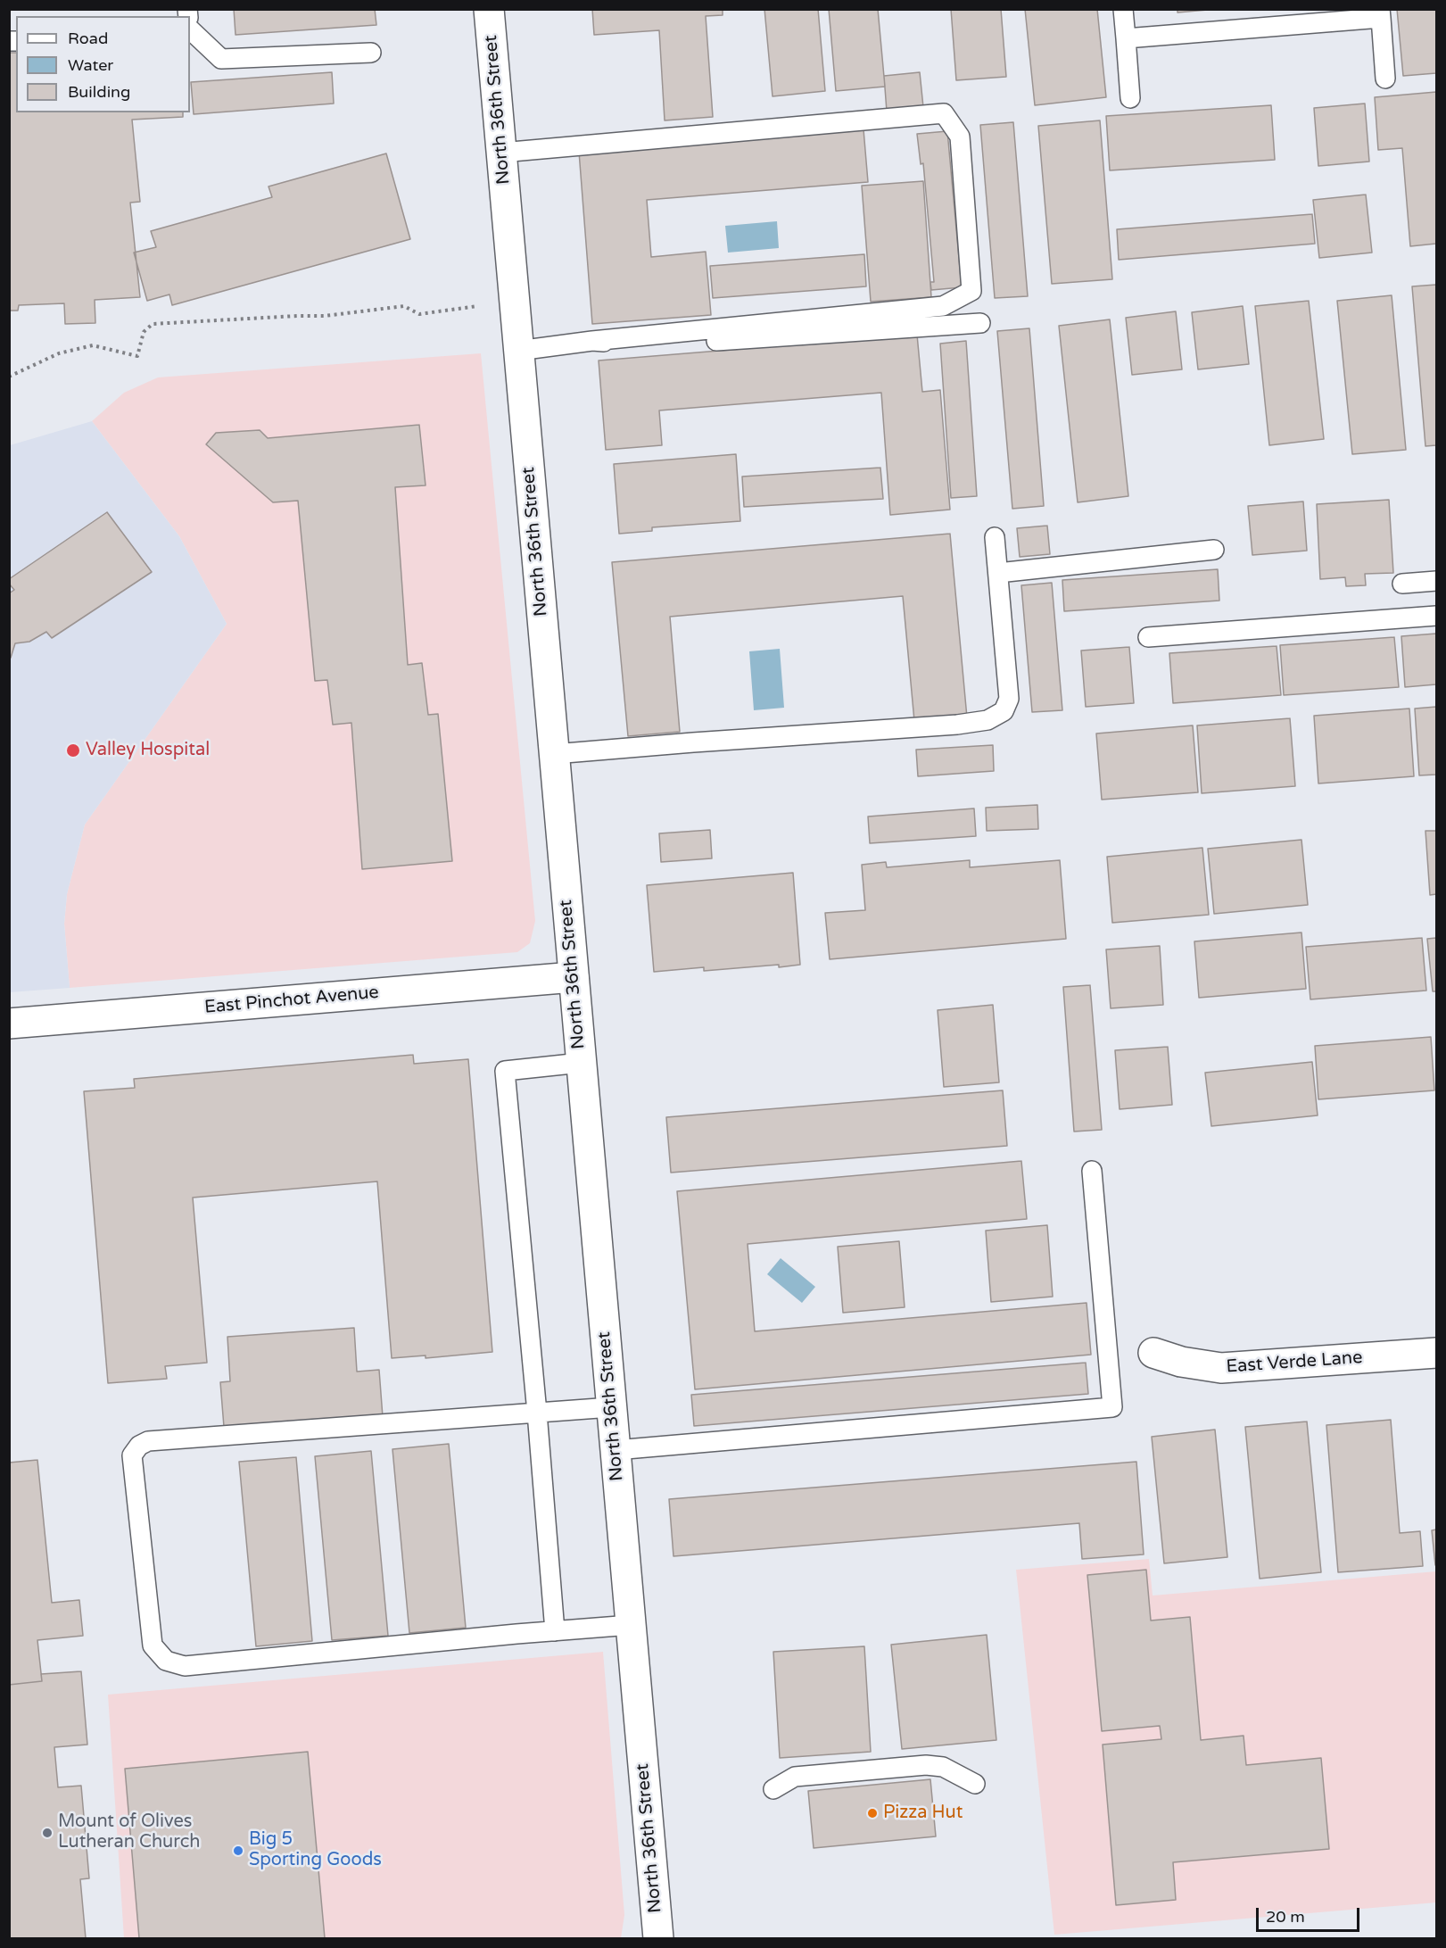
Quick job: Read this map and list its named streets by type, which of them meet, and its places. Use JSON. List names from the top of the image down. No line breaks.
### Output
{"streets":{"main road":["North 36th Street","East Pinchot Avenue","East Verde Lane"]},"crossings":[["North 36th Street","East Pinchot Avenue"]],"places":["Valley Hospital","Pizza Hut","Mount of Olives Lutheran Church","Big 5 Sporting Goods"],"legend":["Road","Water","Building"],"scale_bar":"20 m"}
